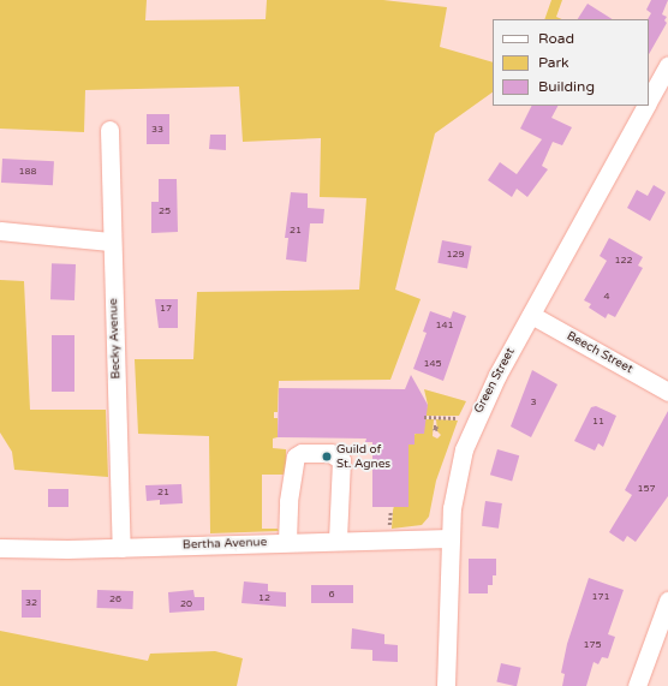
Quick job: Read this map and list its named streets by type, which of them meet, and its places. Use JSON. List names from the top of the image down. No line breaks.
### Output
{"streets":{"street":["Becky Avenue","Beech Street","Green Street","Bertha Avenue"]},"crossings":[["Becky Avenue","Bertha Avenue"],["Beech Street","Green Street"],["Green Street","Bertha Avenue"]],"places":["Guild of St. Agnes"],"house_numbers":["33","188","25","21","129","122","4","17","141","145","3","11","157","21","6","171","12","26","32","20","175"],"legend":["Road","Park","Building"]}
